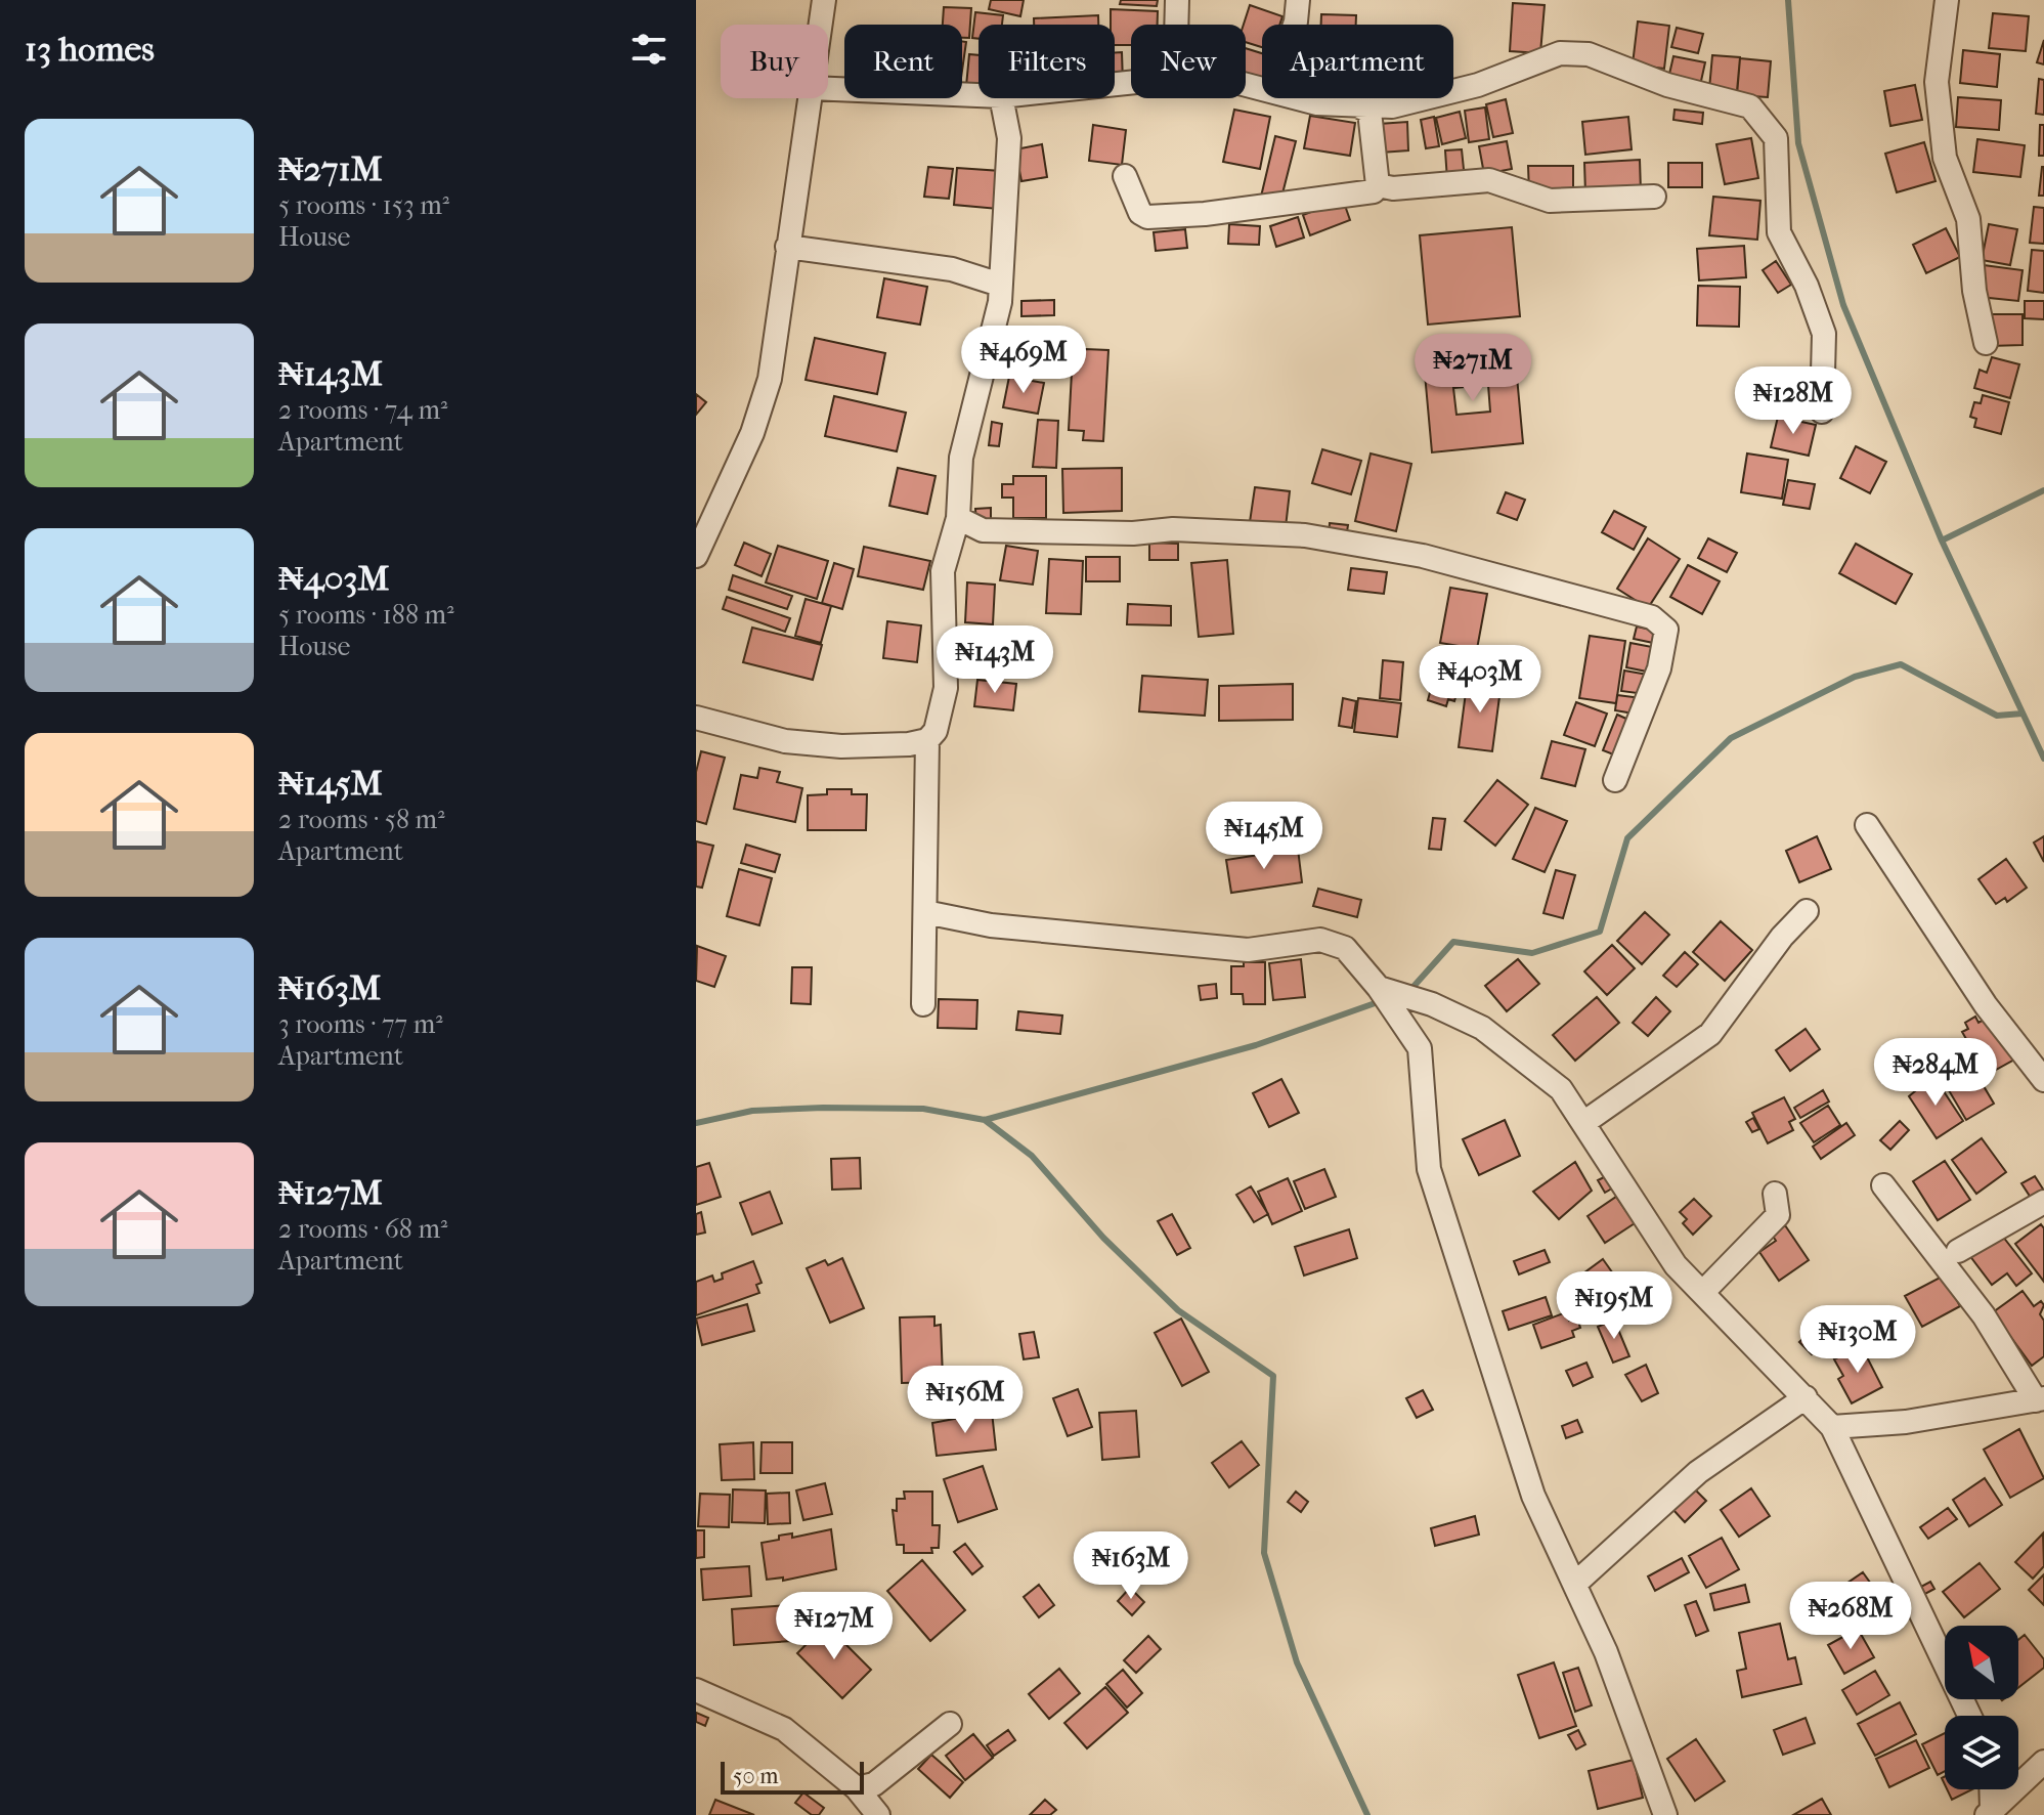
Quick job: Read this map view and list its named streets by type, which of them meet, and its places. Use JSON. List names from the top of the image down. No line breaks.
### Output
{"scale_bar":"50 m","north":"top left","page":{"heading":"13 homes","chip":["Buy","Rent","Filters","New","Apartment"],"list":[{"name":"₦271M","note":"5 rooms · 153 m² · House"},{"name":"₦143M","note":"2 rooms · 74 m² · Apartment"},{"name":"₦403M","note":"5 rooms · 188 m² · House"},{"name":"₦145M","note":"2 rooms · 58 m² · Apartment"},{"name":"₦163M","note":"3 rooms · 77 m² · Apartment"},{"name":"₦127M","note":"2 rooms · 68 m² · Apartment"}],"price":["₦469M","₦271M","₦128M","₦143M","₦403M","₦145M","₦284M","₦195M","₦130M","₦156M","₦163M","₦268M","₦127M"],"scale":"50 m"}}
